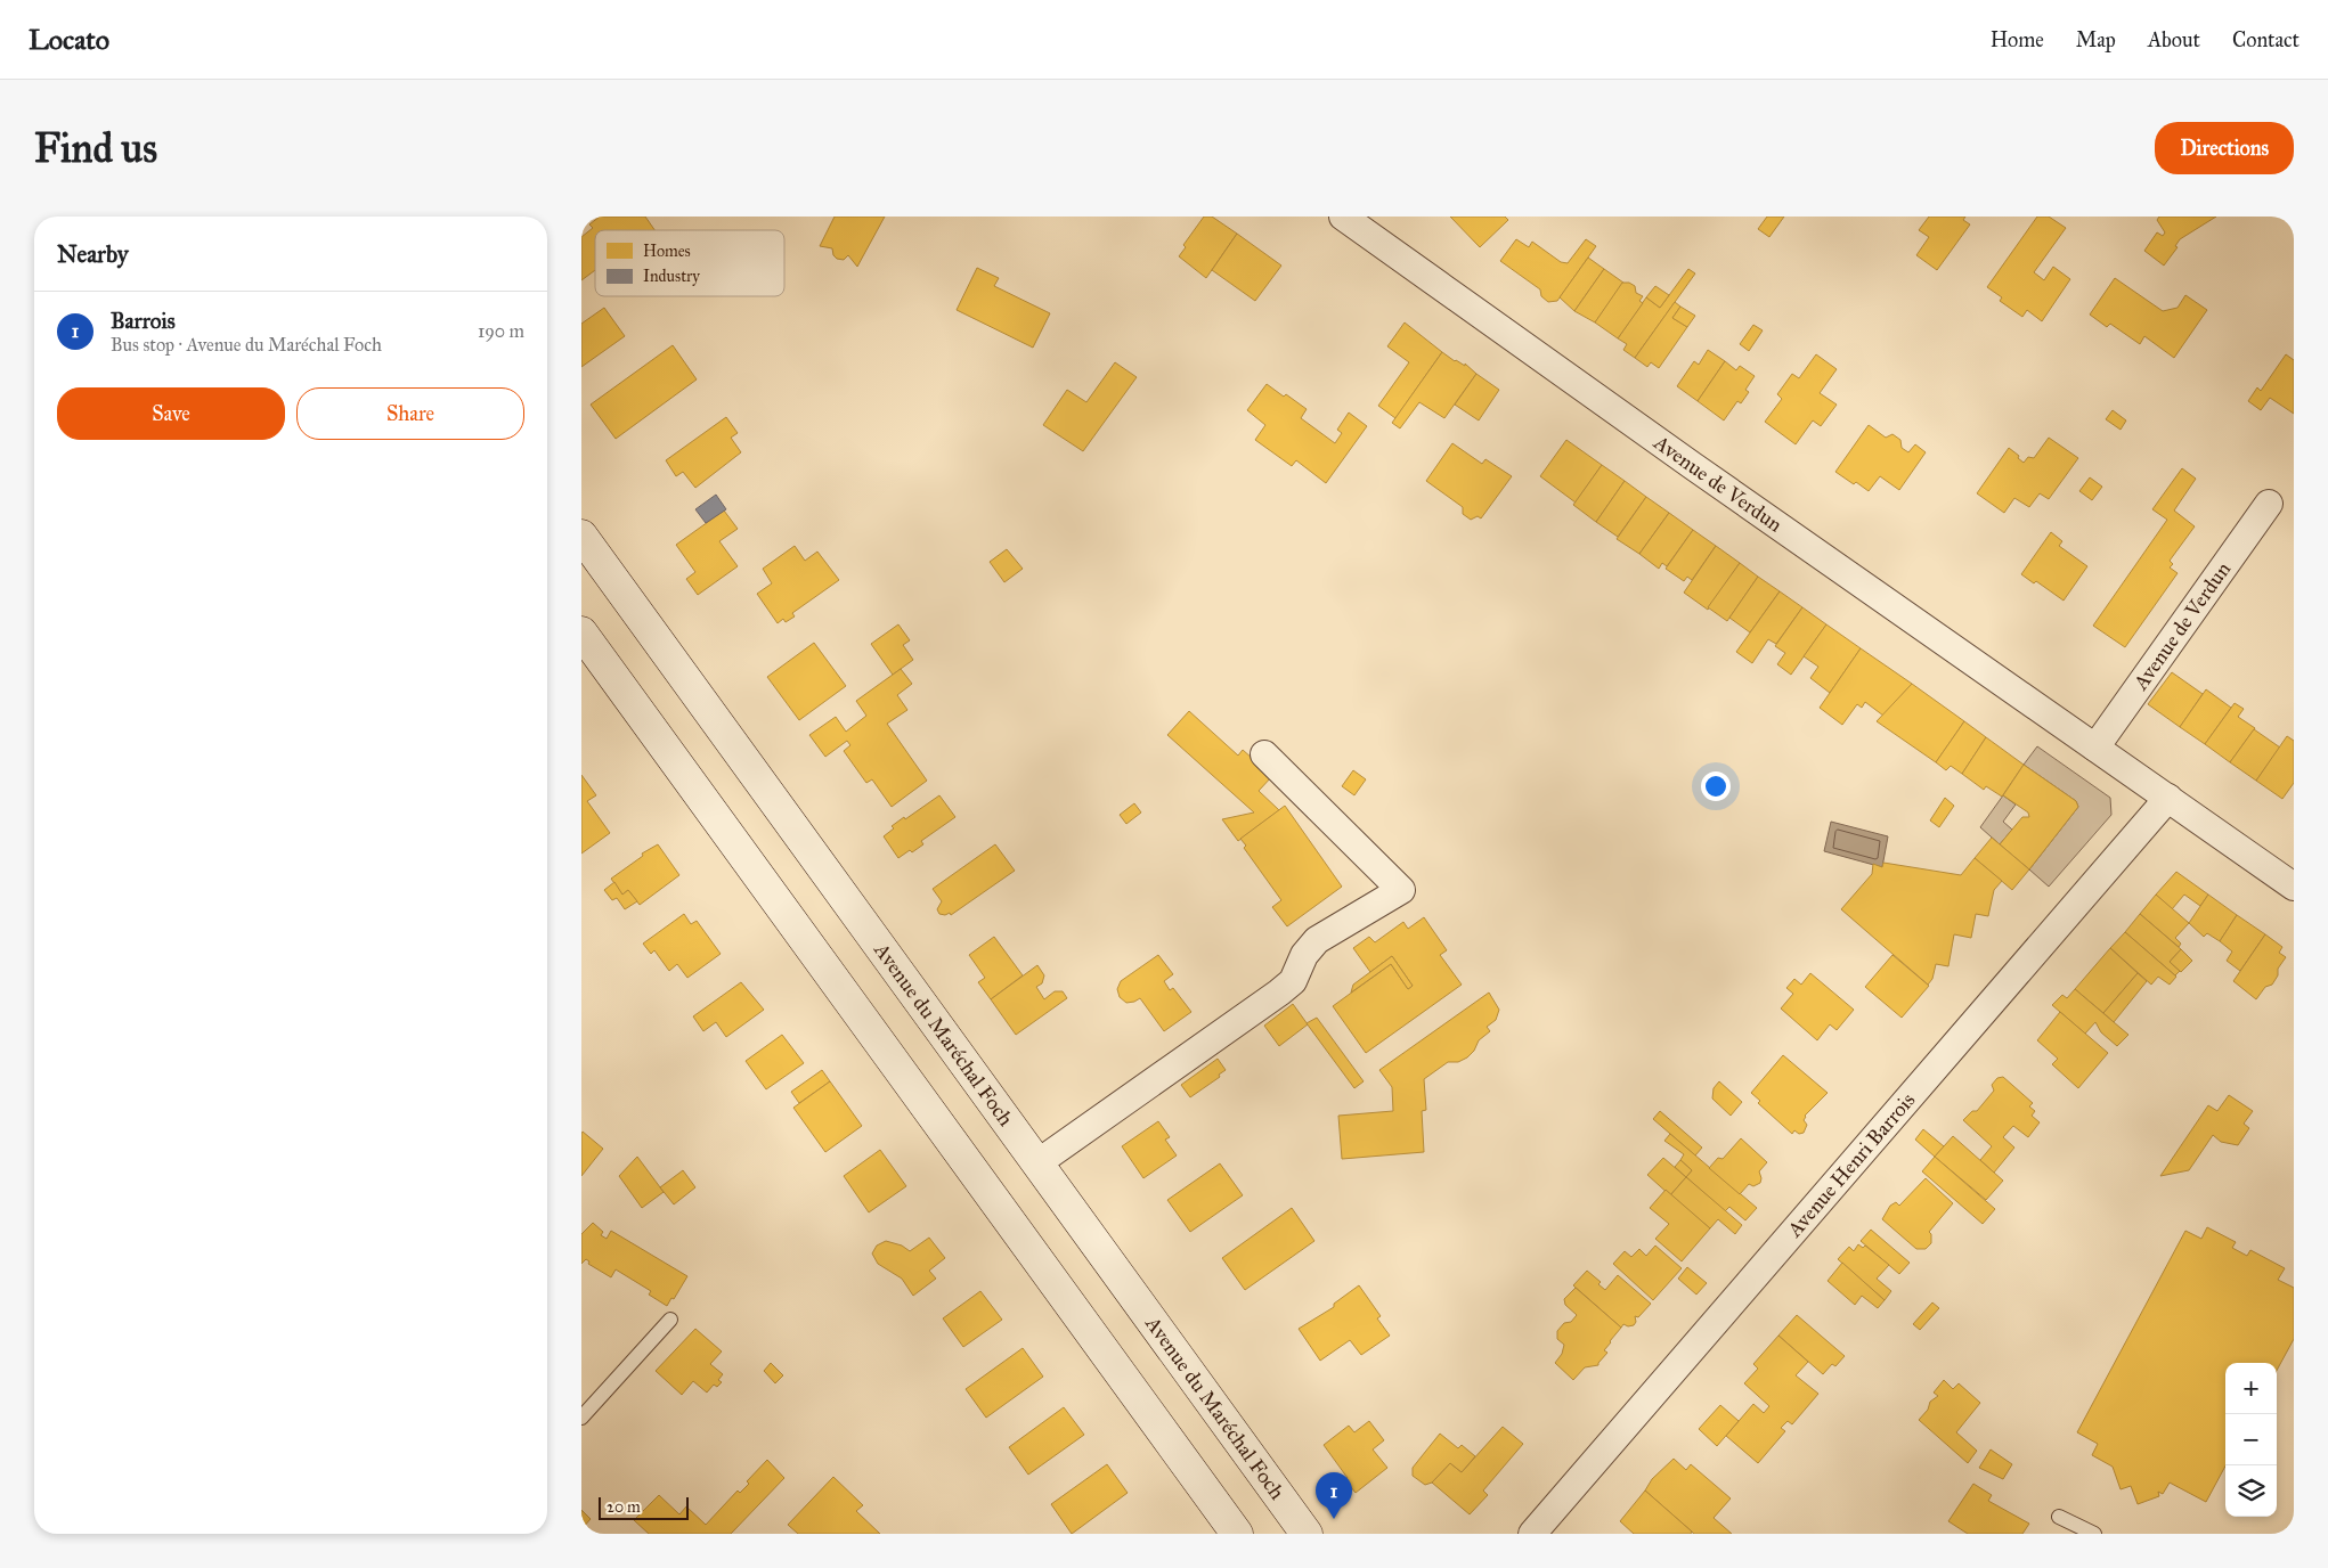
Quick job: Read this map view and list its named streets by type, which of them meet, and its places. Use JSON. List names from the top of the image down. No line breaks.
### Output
{"streets":{"main road":["Avenue du Maréchal Foch"],"street":["Avenue de Verdun","Avenue Henri Barrois"]},"crossings":[["Avenue de Verdun","Avenue Henri Barrois"]],"legend":["Homes","Industry"],"scale_bar":"20 m","page":{"header":"Locato","nav":["Home","Map","About","Contact"],"buttons":["Directions",["Save","Share"]],"title":"Find us","heading":"Nearby","list":[{"mark":"1","name":"Barrois","note":"Bus stop · Avenue du Maréchal Foch","value":"190 m"}],"map_buttons":["+","−"],"pins":"1","scale":"20 m"}}
